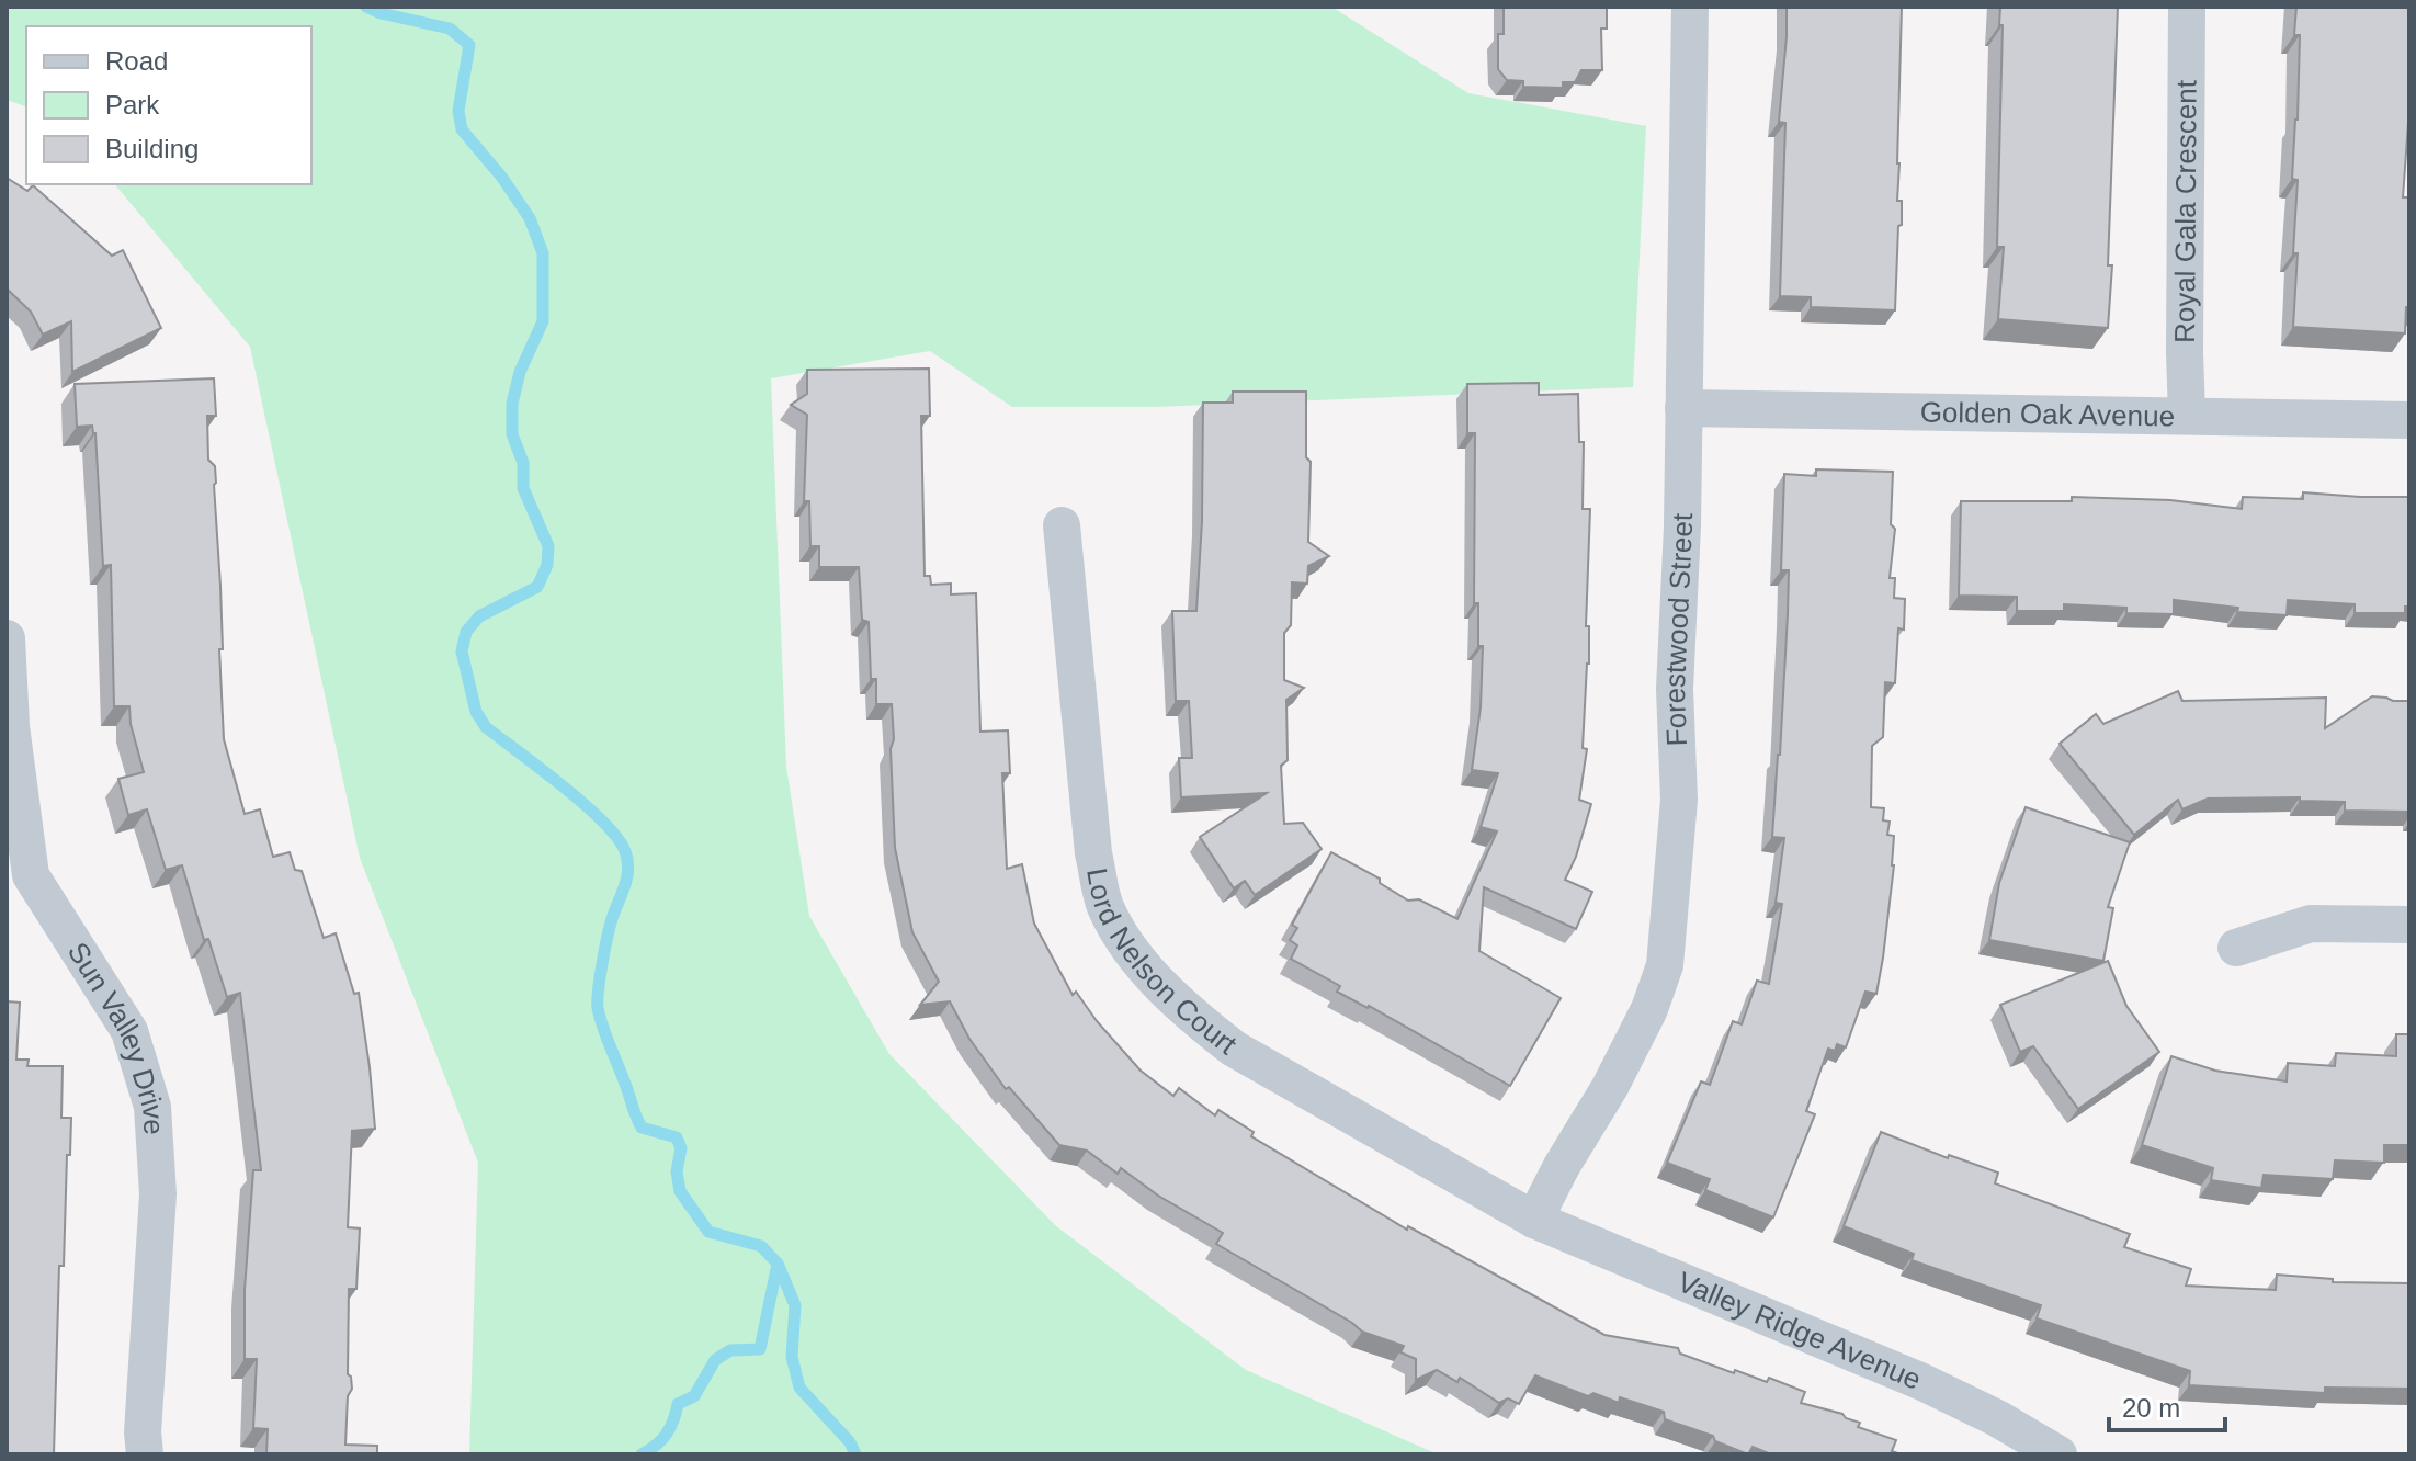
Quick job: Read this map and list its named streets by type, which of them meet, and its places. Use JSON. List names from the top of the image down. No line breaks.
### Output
{"streets":{"street":["Royal Gala Crescent","Golden Oak Avenue","Forestwood Street","Lord Nelson Court","Sun Valley Drive","Valley Ridge Avenue"]},"crossings":[["Royal Gala Crescent","Golden Oak Avenue"],["Golden Oak Avenue","Forestwood Street"],["Forestwood Street","Lord Nelson Court"],["Forestwood Street","Valley Ridge Avenue"],["Lord Nelson Court","Valley Ridge Avenue"]],"legend":["Road","Park","Building"],"scale_bar":"20 m"}
